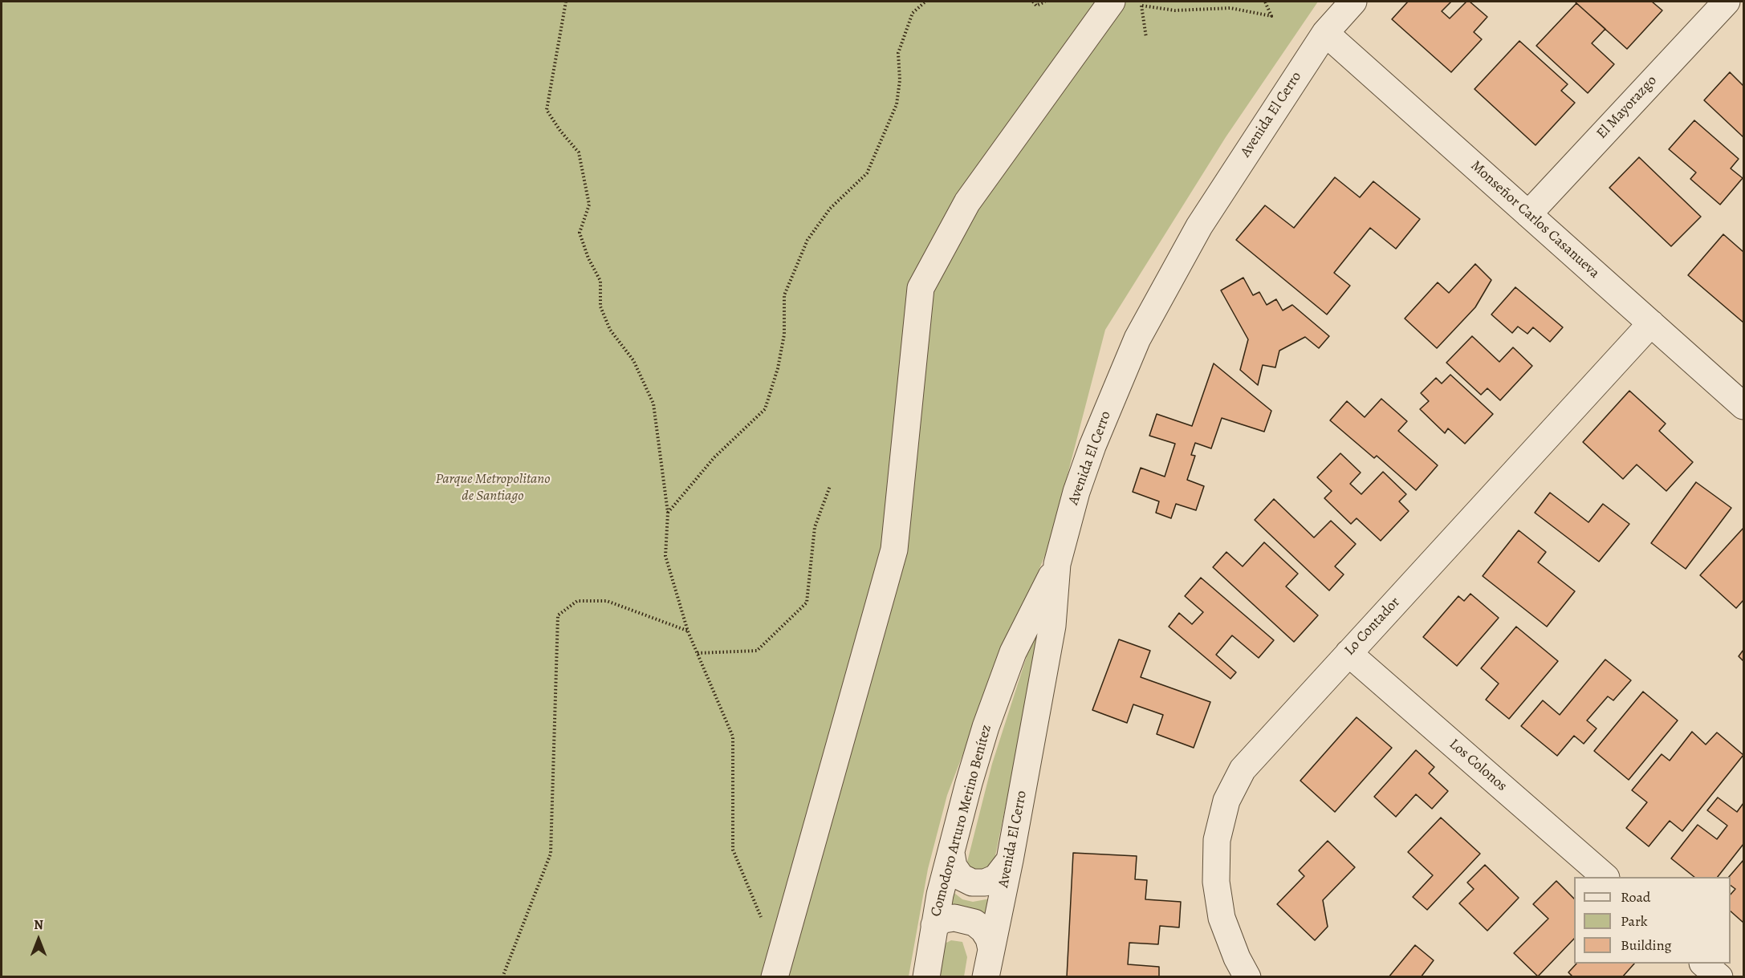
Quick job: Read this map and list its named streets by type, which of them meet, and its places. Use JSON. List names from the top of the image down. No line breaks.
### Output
{"streets":{"street":["El Mayorazgo","Avenida El Cerro","Monseñor Carlos Casanueva","Lo Contador","Los Colonos","Comodoro Arturo Merino Benítez"]},"crossings":[["El Mayorazgo","Monseñor Carlos Casanueva"],["Avenida El Cerro","Monseñor Carlos Casanueva"],["Avenida El Cerro","Comodoro Arturo Merino Benítez"],["Monseñor Carlos Casanueva","Lo Contador"],["Lo Contador","Los Colonos"]],"parks":["Parque Metropolitano de Santiago"],"legend":["Road","Park","Building"],"north":"top"}
